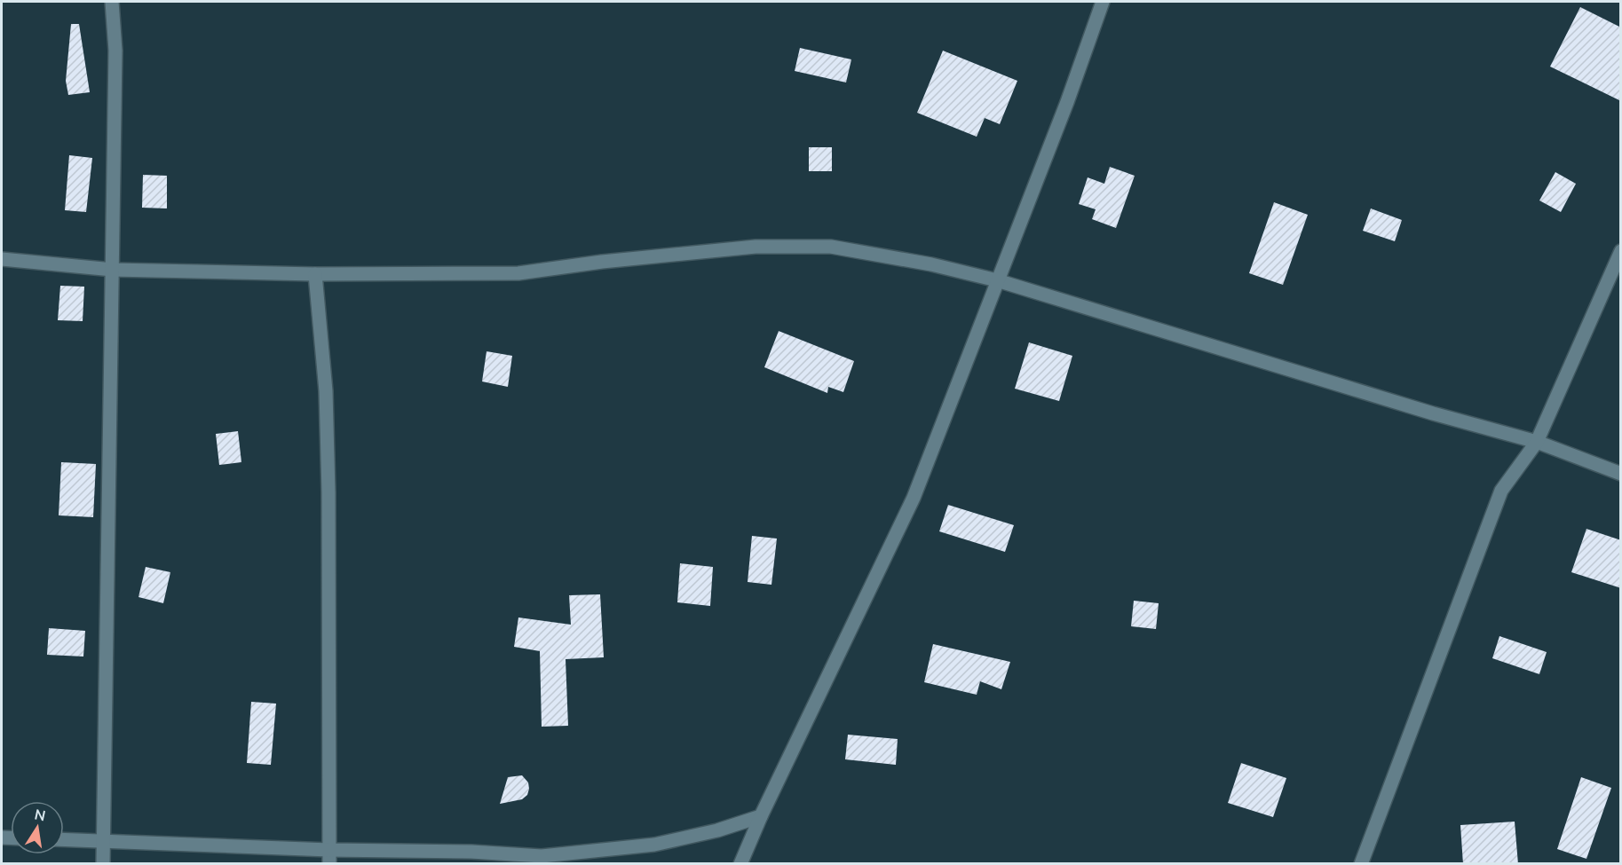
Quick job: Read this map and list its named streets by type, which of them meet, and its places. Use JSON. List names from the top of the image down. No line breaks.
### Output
{"north":"top"}
